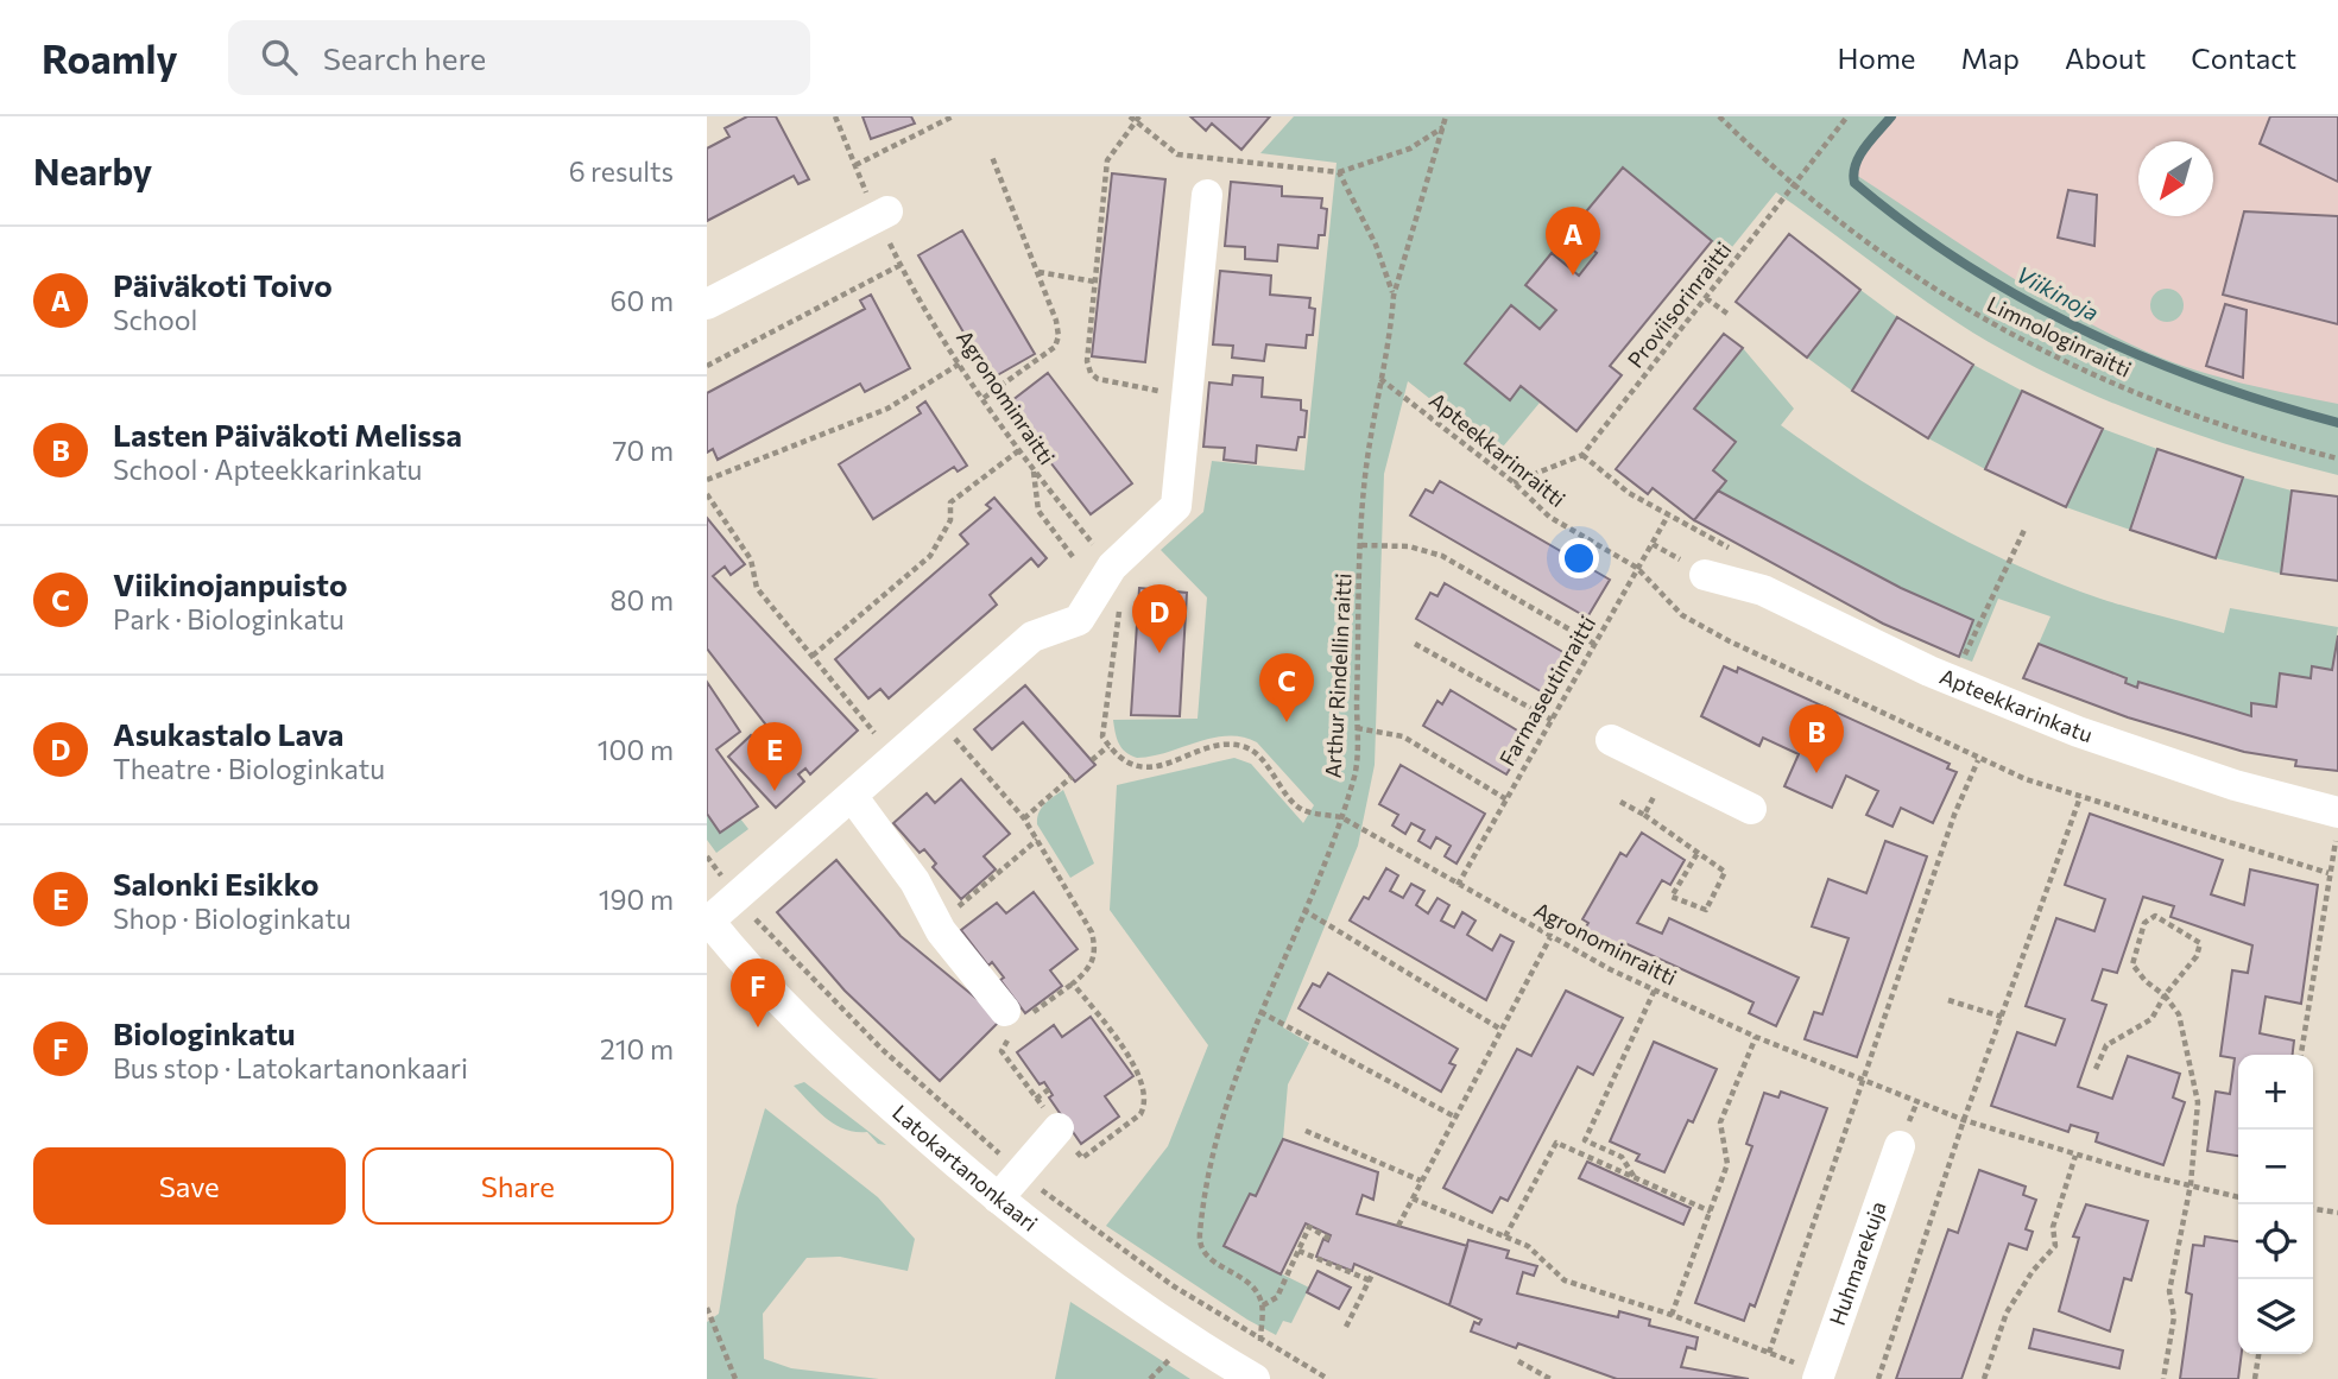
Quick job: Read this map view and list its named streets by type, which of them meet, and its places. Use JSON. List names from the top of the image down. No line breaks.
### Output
{"streets":{"street":["Apteekkarinkatu","Latokartanonkaari","Huhmarekuja"],"path":["Proviisorinraitti","Limnologinraitti","Agronominraitti","Apteekkarinraitti","Arthur Rindellin raitti","Farmaseutinraitti"]},"crossings":[["Proviisorinraitti","Limnologinraitti"],["Proviisorinraitti","Apteekkarinraitti"],["Agronominraitti","Arthur Rindellin raitti"],["Agronominraitti","Farmaseutinraitti"],["Apteekkarinraitti","Arthur Rindellin raitti"],["Apteekkarinraitti","Farmaseutinraitti"]],"water":["Viikinoja"],"north":"bottom left","page":{"header":"Roamly","search":"Search here","nav":["Home","Map","About","Contact"],"heading":["Nearby","6 results"],"pins":["A","D","C","B","E","F"],"list":[{"mark":"A","name":"Päiväkoti Toivo","note":"School","value":"60 m"},{"mark":"B","name":"Lasten Päiväkoti Melissa","note":"School · Apteekkarinkatu","value":"70 m"},{"mark":"C","name":"Viikinojanpuisto","note":"Park · Biologinkatu","value":"80 m"},{"mark":"D","name":"Asukastalo Lava","note":"Theatre · Biologinkatu","value":"100 m"},{"mark":"E","name":"Salonki Esikko","note":"Shop · Biologinkatu","value":"190 m"},{"mark":"F","name":"Biologinkatu","note":"Bus stop · Latokartanonkaari","value":"210 m"}],"map_buttons":["+","−"],"buttons":["Save","Share"]}}
